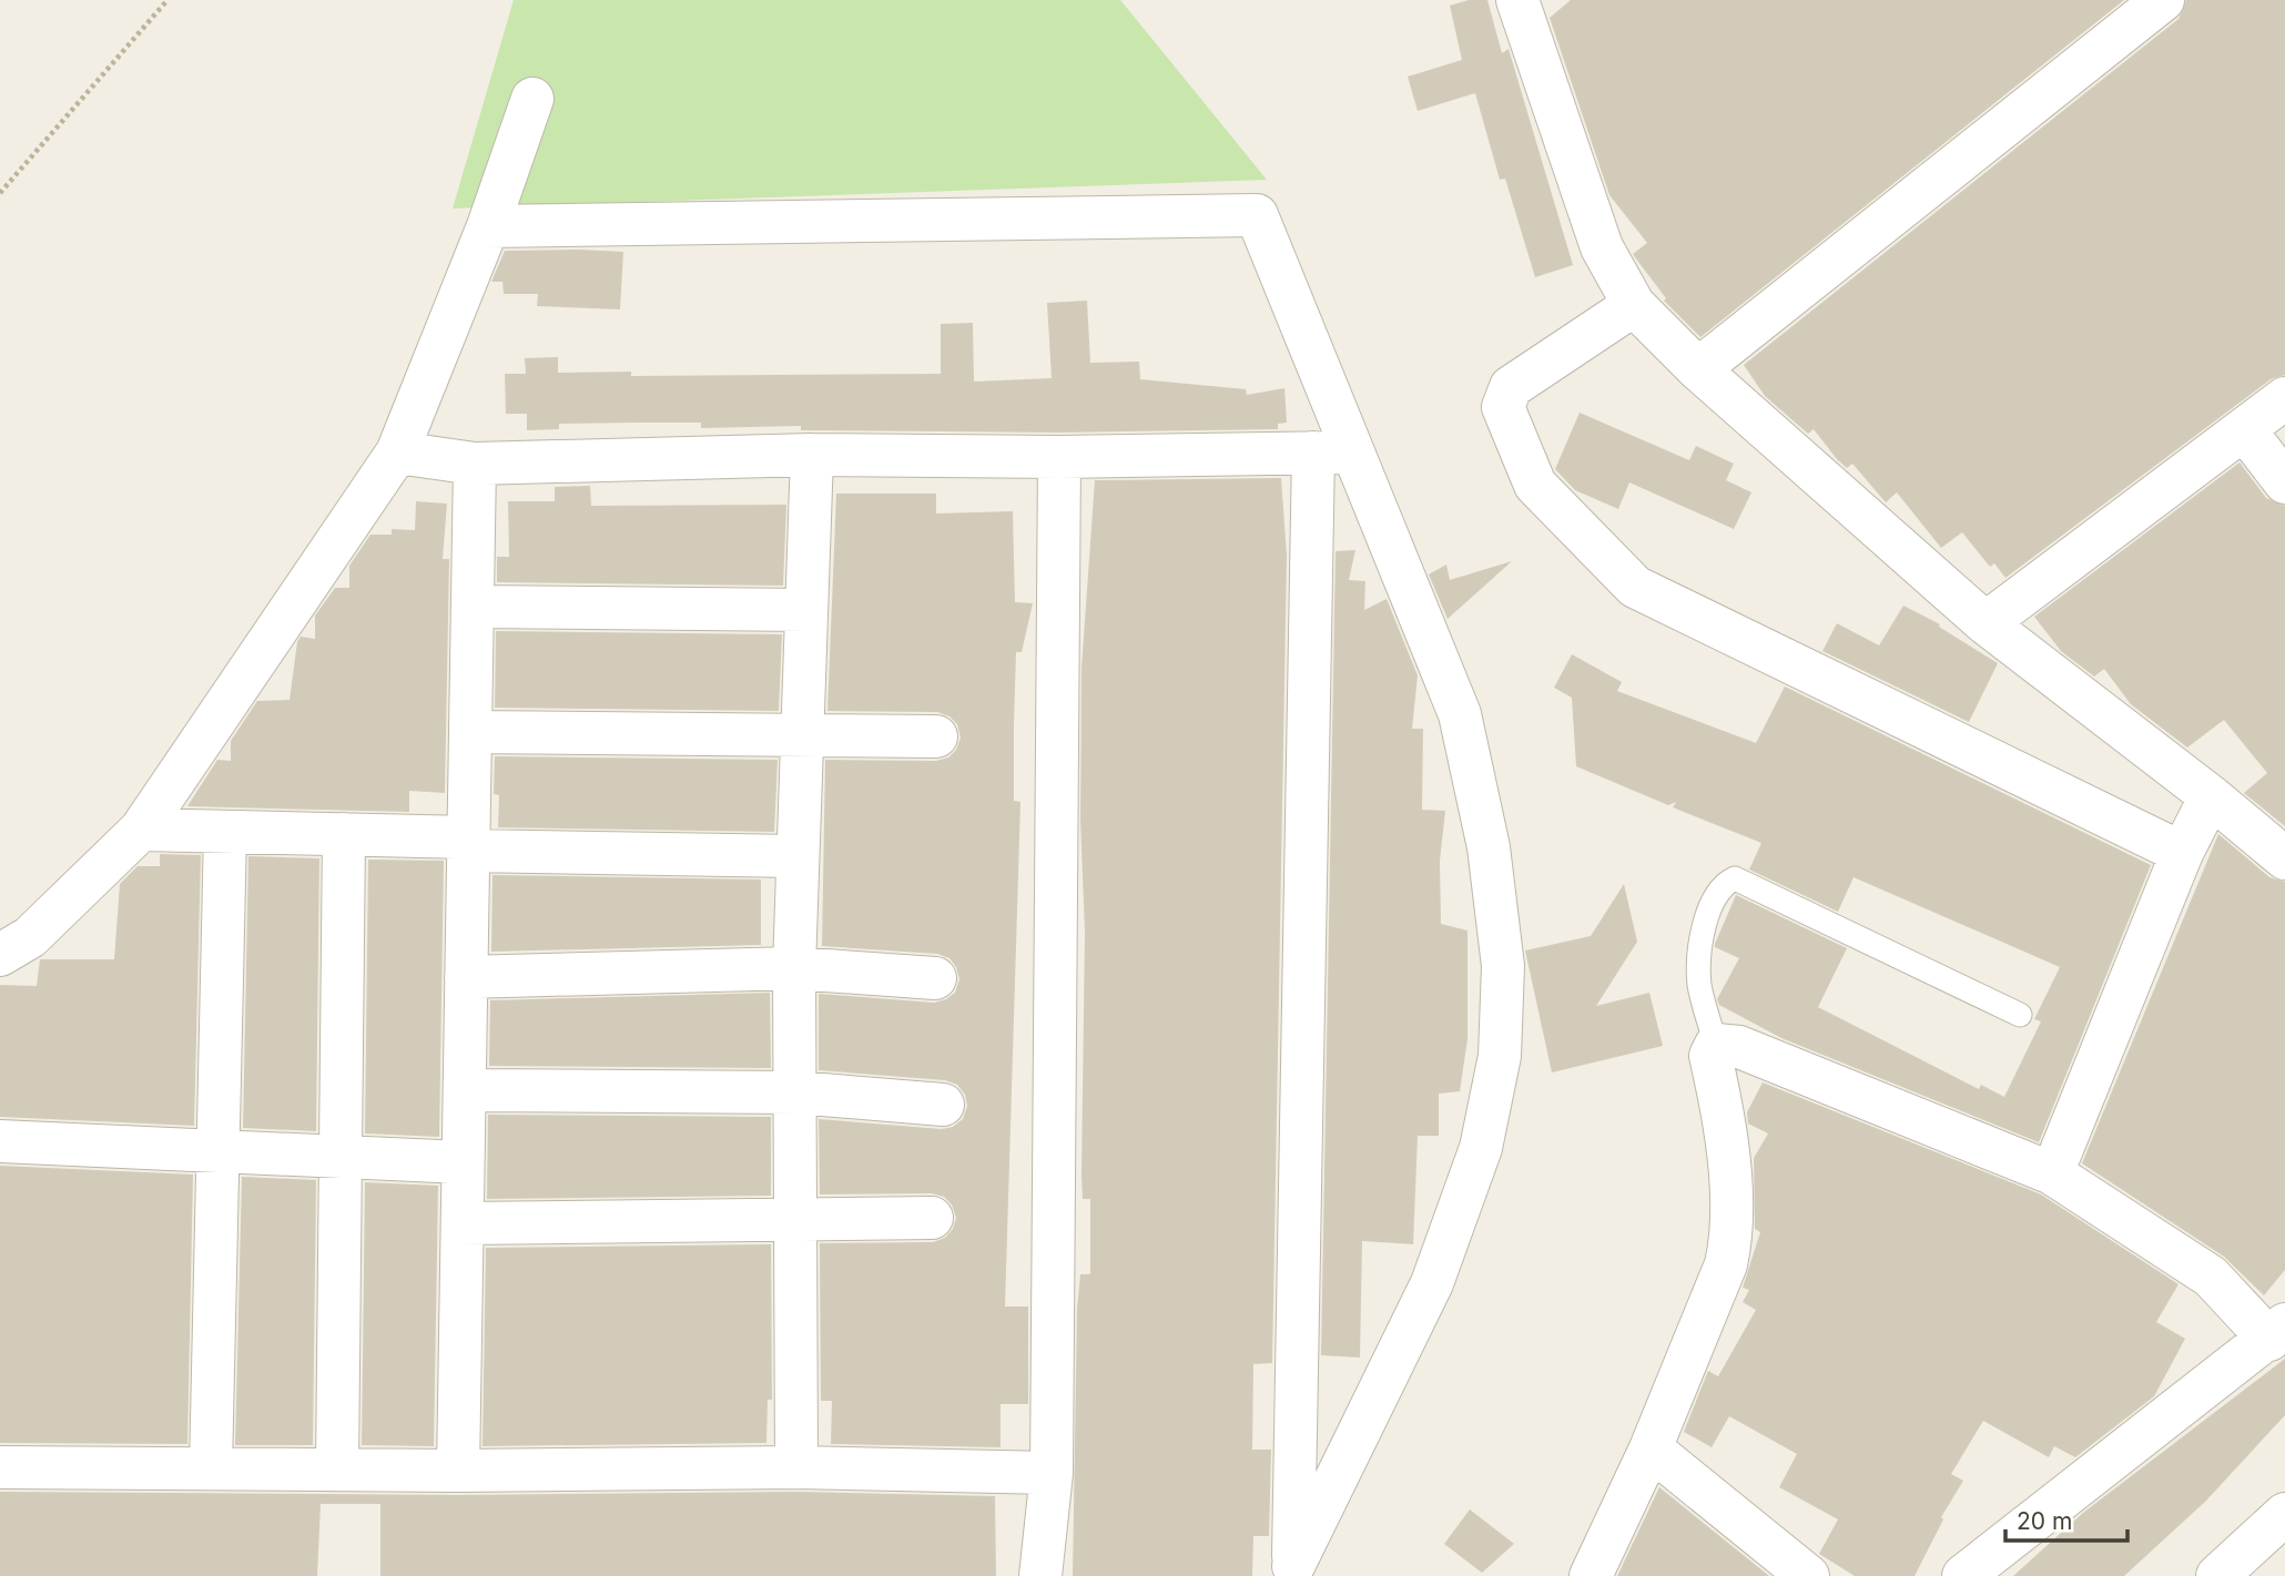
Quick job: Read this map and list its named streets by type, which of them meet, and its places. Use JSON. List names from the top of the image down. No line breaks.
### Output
{"scale_bar":"20 m"}
